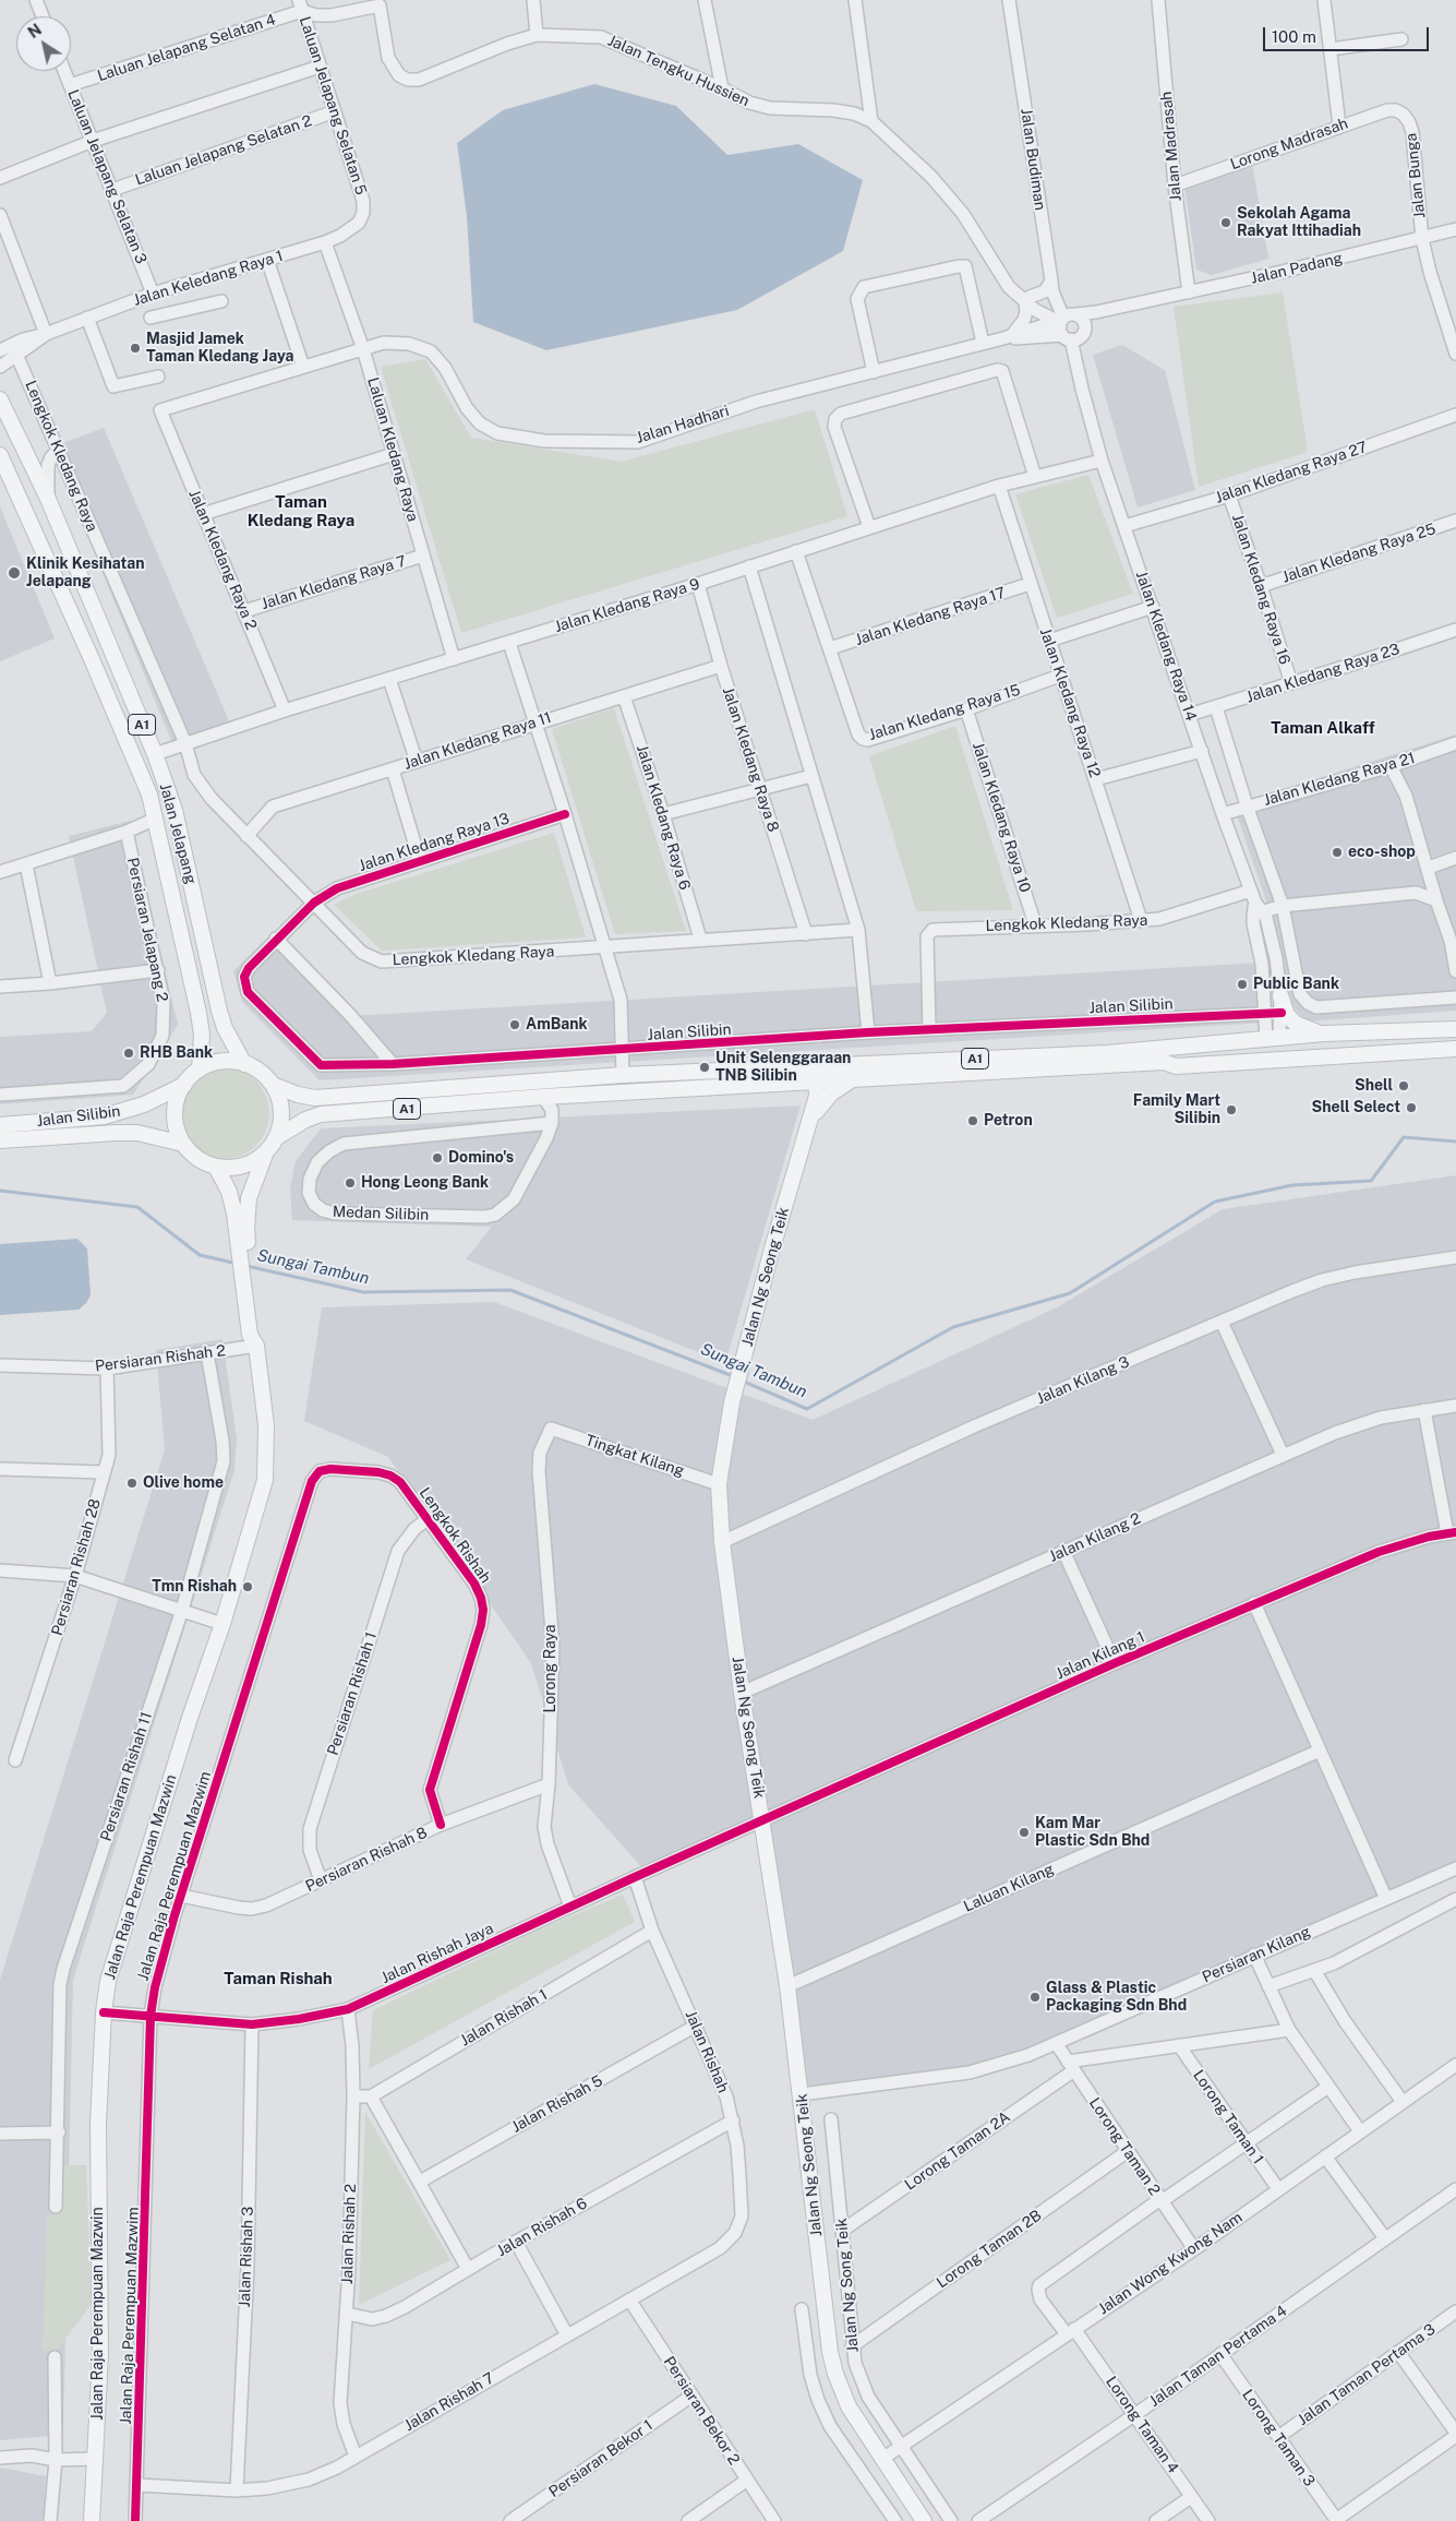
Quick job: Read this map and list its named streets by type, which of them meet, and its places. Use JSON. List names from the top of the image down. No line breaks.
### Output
{"streets":{"main road":["A1","Jalan Jelapang","Jalan Silibin","Jalan Ng Seong Teik","Jalan Raja Perempuan Mazwin"],"street":["Laluan Jelapang Selatan 4","Jalan Tengku Hussien","Laluan Jelapang Selatan 5","Lorong Madrasah","Jalan Madrasah","Laluan Jelapang Selatan 2","Jalan Budiman","Jalan Bunga","Laluan Jelapang Selatan 3","Jalan Padang","Jalan Keledang Raya 1","Jalan Hadhari","Laluan Kledang Raya","Lengkok Kledang Raya","Jalan Kledang Raya 27","Jalan Kledang Raya 25","Jalan Kledang Raya 2","Jalan Kledang Raya 7","Jalan Kledang Raya 16","Jalan Kledang Raya 9","Jalan Kledang Raya 17","Jalan Kledang Raya 14","Jalan Kledang Raya 23","Jalan Kledang Raya 12","Jalan Kledang Raya 15","Jalan Kledang Raya 11","Jalan Kledang Raya 8","Jalan Kledang Raya 21","Jalan Kledang Raya 6","Jalan Kledang Raya 10","Jalan Kledang Raya 13","Persiaran Jelapang 2","Medan Silibin","Persiaran Rishah 2","Jalan Kilang 3","Tingkat Kilang","Lengkok Rishah","Jalan Kilang 2","Persiaran Rishah 28","Jalan Kilang 1","Lorong Raya","Persiaran Rishah 1","Persiaran Rishah 11","Persiaran Rishah 8","Jalan Raja Perempuan Mazwim","Laluan Kilang","Jalan Rishah Jaya","Persiaran Kilang","Jalan Rishah 1","Jalan Rishah","Jalan Rishah 5","Lorong Taman 1","Lorong Taman 2","Lorong Taman 2A","Jalan Rishah 6","Jalan Rishah 2","Lorong Taman 2B","Jalan Rishah 3","Jalan Wong Kwong Nam","Jalan Ng Song Teik","Jalan Taman Pertama 4","Jalan Taman Pertama 3","Jalan Rishah 7","Persiaran Bekor 2","Lorong Taman 4","Lorong Taman 3","Persiaran Bekor 1"]},"crossings":[["Laluan Jelapang Selatan 4","Jalan Tengku Hussien"],["Laluan Jelapang Selatan 4","Laluan Jelapang Selatan 5"],["Laluan Jelapang Selatan 4","Laluan Jelapang Selatan 3"],["Jalan Tengku Hussien","Laluan Jelapang Selatan 5"],["Laluan Jelapang Selatan 5","Laluan Jelapang Selatan 2"],["Laluan Jelapang Selatan 5","Jalan Keledang Raya 1"],["Lorong Madrasah","Jalan Madrasah"],["Lorong Madrasah","Jalan Bunga"],["Jalan Madrasah","Jalan Padang"],["Laluan Jelapang Selatan 2","Laluan Jelapang Selatan 3"],["Jalan Budiman","Jalan Padang"],["Jalan Budiman","Jalan Hadhari"],["Jalan Budiman","Jalan Kledang Raya 14"],["Jalan Bunga","Jalan Padang"],["Laluan Jelapang Selatan 3","Jalan Keledang Raya 1"],["Jalan Padang","Jalan Hadhari"],["Jalan Padang","Jalan Kledang Raya 14"],["Jalan Keledang Raya 1","Laluan Kledang Raya"],["Jalan Keledang Raya 1","Lengkok Kledang Raya"],["Jalan Hadhari","Laluan Kledang Raya"],["Jalan Hadhari","Jalan Kledang Raya 2"],["Jalan Hadhari","Jalan Kledang Raya 14"],["Laluan Kledang Raya","Jalan Kledang Raya 7"],["Laluan Kledang Raya","Jalan Kledang Raya 9"],["Lengkok Kledang Raya","Jalan Kledang Raya 9"],["Lengkok Kledang Raya","Jalan Kledang Raya 14"],["Lengkok Kledang Raya","Jalan Kledang Raya 12"],["Lengkok Kledang Raya","Jalan Kledang Raya 11"],["Lengkok Kledang Raya","Jalan Kledang Raya 8"],["Lengkok Kledang Raya","Jalan Kledang Raya 6"],["Lengkok Kledang Raya","Jalan Kledang Raya 10"],["Lengkok Kledang Raya","Jalan Kledang Raya 13"],["Lengkok Kledang Raya","Jalan Silibin"],["Jalan Kledang Raya 27","Jalan Kledang Raya 16"],["Jalan Kledang Raya 27","Jalan Kledang Raya 14"],["Jalan Kledang Raya 25","Jalan Kledang Raya 16"],["Jalan Kledang Raya 2","Jalan Kledang Raya 7"],["Jalan Kledang Raya 2","Jalan Kledang Raya 9"],["Jalan Kledang Raya 16","Jalan Kledang Raya 23"],["Jalan Kledang Raya 9","Jalan Kledang Raya 14"],["Jalan Kledang Raya 9","Jalan Kledang Raya 12"],["Jalan Kledang Raya 9","Jalan Kledang Raya 15"],["Jalan Kledang Raya 9","Jalan Kledang Raya 8"],["Jalan Kledang Raya 9","Jalan Jelapang"],["Jalan Kledang Raya 17","Jalan Kledang Raya 12"],["Jalan Kledang Raya 17","Jalan Kledang Raya 15"],["Jalan Kledang Raya 14","Jalan Kledang Raya 23"],["Jalan Kledang Raya 14","A1"],["Jalan Kledang Raya 14","Jalan Kledang Raya 21"],["Jalan Kledang Raya 14","Jalan Silibin"],["Jalan Kledang Raya 12","Jalan Kledang Raya 15"],["Jalan Kledang Raya 15","Jalan Kledang Raya 10"],["A1","Jalan Jelapang"],["A1","Jalan Silibin"],["A1","Medan Silibin"],["A1","Jalan Ng Seong Teik"],["A1","Jalan Raja Perempuan Mazwin"],["Jalan Kledang Raya 11","Jalan Kledang Raya 8"],["Jalan Kledang Raya 11","Jalan Kledang Raya 6"],["Jalan Jelapang","Jalan Silibin"],["Jalan Jelapang","Jalan Raja Perempuan Mazwin"],["Jalan Kledang Raya 13","Jalan Silibin"],["Jalan Silibin","Jalan Raja Perempuan Mazwin"],["Jalan Ng Seong Teik","Jalan Kilang 3"],["Jalan Ng Seong Teik","Tingkat Kilang"],["Jalan Ng Seong Teik","Jalan Kilang 2"],["Jalan Ng Seong Teik","Jalan Kilang 1"],["Jalan Ng Seong Teik","Laluan Kilang"],["Jalan Ng Seong Teik","Jalan Rishah Jaya"],["Jalan Ng Seong Teik","Persiaran Kilang"],["Jalan Ng Seong Teik","Jalan Wong Kwong Nam"],["Persiaran Rishah 2","Persiaran Rishah 28"],["Persiaran Rishah 2","Persiaran Rishah 11"],["Persiaran Rishah 2","Jalan Raja Perempuan Mazwin"],["Tingkat Kilang","Lorong Raya"],["Lengkok Rishah","Persiaran Rishah 1"],["Lengkok Rishah","Persiaran Rishah 8"],["Lengkok Rishah","Jalan Raja Perempuan Mazwim"],["Jalan Kilang 1","Jalan Rishah Jaya"],["Lorong Raya","Persiaran Rishah 8"],["Lorong Raya","Jalan Rishah Jaya"],["Persiaran Rishah 1","Persiaran Rishah 8"],["Persiaran Rishah 8","Jalan Raja Perempuan Mazwim"],["Jalan Raja Perempuan Mazwim","Jalan Rishah Jaya"],["Jalan Raja Perempuan Mazwim","Jalan Rishah 7"],["Jalan Raja Perempuan Mazwin","Jalan Rishah Jaya"],["Jalan Rishah Jaya","Jalan Rishah"],["Jalan Rishah Jaya","Jalan Rishah 2"],["Jalan Rishah Jaya","Jalan Rishah 3"],["Persiaran Kilang","Lorong Taman 2"],["Jalan Rishah 1","Jalan Rishah"],["Jalan Rishah","Jalan Rishah 5"],["Jalan Rishah","Jalan Rishah 6"],["Jalan Rishah","Jalan Rishah 7"],["Lorong Taman 1","Jalan Wong Kwong Nam"],["Lorong Taman 2","Lorong Taman 2A"],["Lorong Taman 2","Lorong Taman 2B"],["Lorong Taman 2","Jalan Wong Kwong Nam"],["Lorong Taman 2","Lorong Taman 4"],["Lorong Taman 2A","Jalan Ng Song Teik"],["Jalan Rishah 6","Jalan Rishah 2"],["Jalan Rishah 2","Jalan Rishah 7"],["Lorong Taman 2B","Jalan Ng Song Teik"],["Jalan Rishah 3","Jalan Rishah 7"],["Jalan Wong Kwong Nam","Jalan Ng Song Teik"],["Jalan Wong Kwong Nam","Lorong Taman 4"],["Jalan Taman Pertama 4","Lorong Taman 4"],["Jalan Taman Pertama 4","Lorong Taman 3"],["Jalan Taman Pertama 3","Lorong Taman 3"],["Jalan Rishah 7","Persiaran Bekor 2"],["Persiaran Bekor 2","Persiaran Bekor 1"]],"districts":["Taman Kledang Raya","Taman Alkaff","Taman Rishah"],"water":["Sungai Tambun"],"places":["Sekolah Agama Rakyat Ittihadiah","Masjid Jamek Taman Kledang Jaya","Klinik Kesihatan Jelapang","eco-shop","Public Bank","AmBank","RHB Bank","Unit Selenggaraan TNB Silibin","Shell","Shell Select","Family Mart Silibin","Petron","Domino's","Hong Leong Bank","Olive home","Tmn Rishah","Kam Mar Plastic Sdn Bhd","Glass & Plastic Packaging Sdn Bhd"],"scale_bar":"100 m","north":"top left"}
